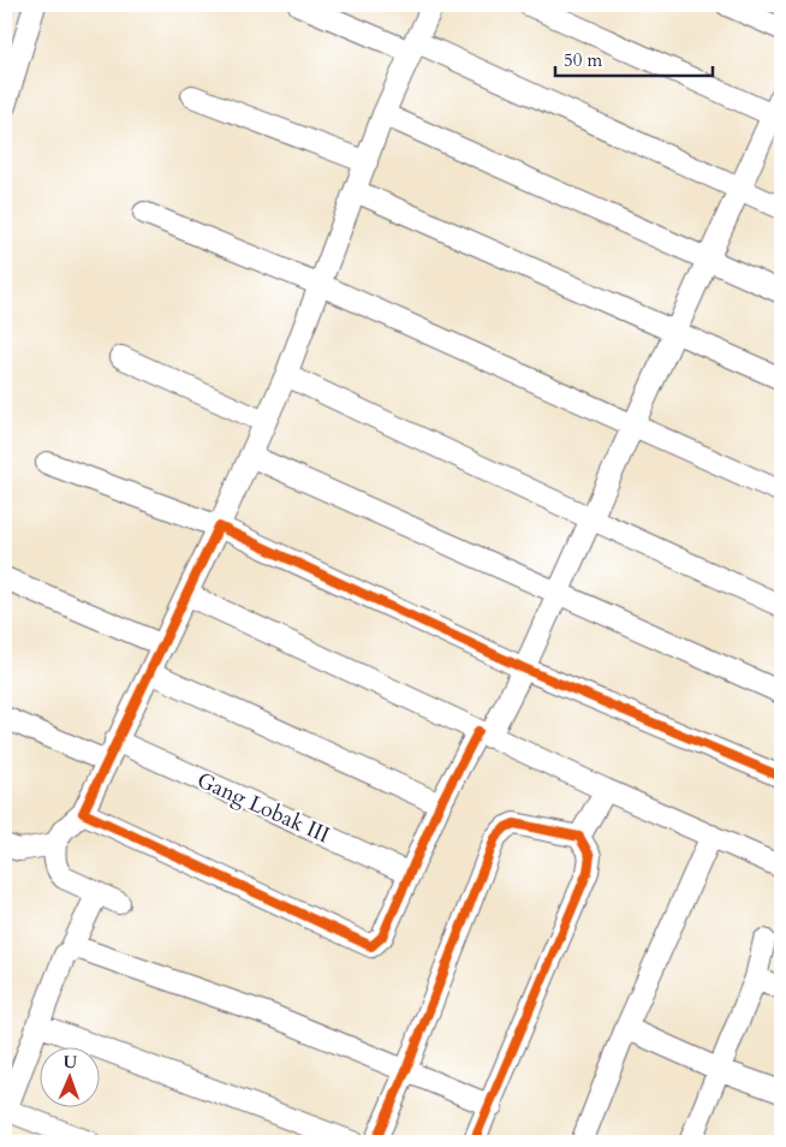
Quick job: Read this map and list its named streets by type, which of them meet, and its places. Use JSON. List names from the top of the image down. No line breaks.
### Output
{"streets":{"street":["Gang Lobak III"]},"scale_bar":"50 m","north":"top"}
